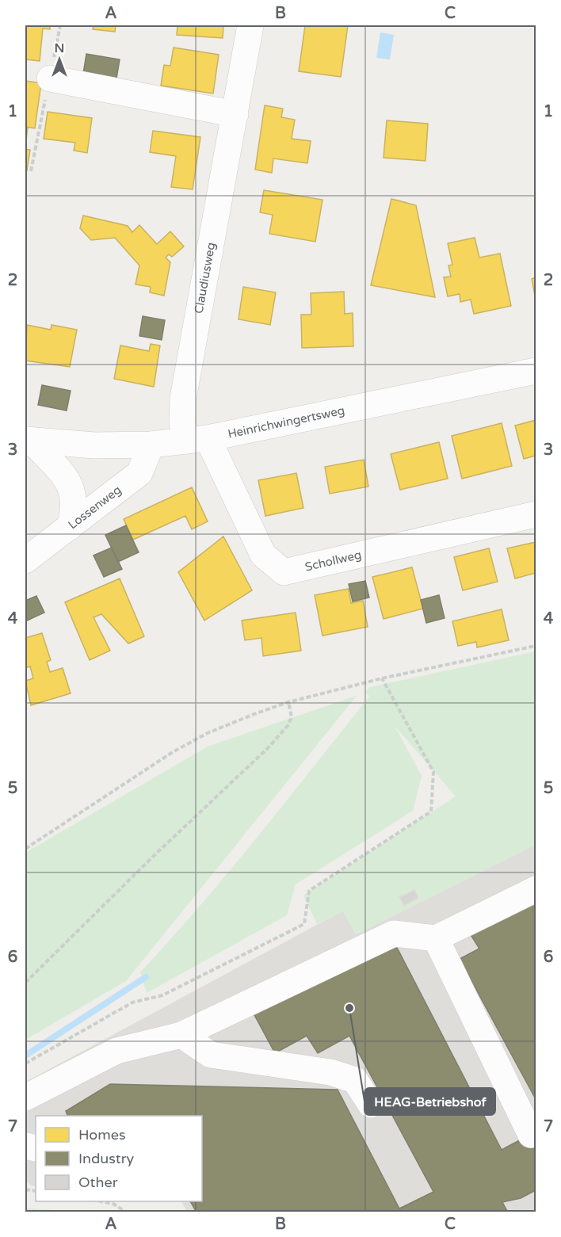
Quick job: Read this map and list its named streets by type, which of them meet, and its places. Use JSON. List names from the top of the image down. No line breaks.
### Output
{"streets":{"street":["Claudiusweg","Heinrichwingertsweg","Lossenweg","Schollweg"]},"crossings":[["Claudiusweg","Heinrichwingertsweg"],["Claudiusweg","Schollweg"],["Heinrichwingertsweg","Lossenweg"],["Heinrichwingertsweg","Schollweg"]],"places":["HEAG-Betriebshof"],"legend":["Homes","Industry","Other"],"north":"top","grid":{"columns":["A","B","C"],"rows":["1","2","3","4","5","6","7"]}}
